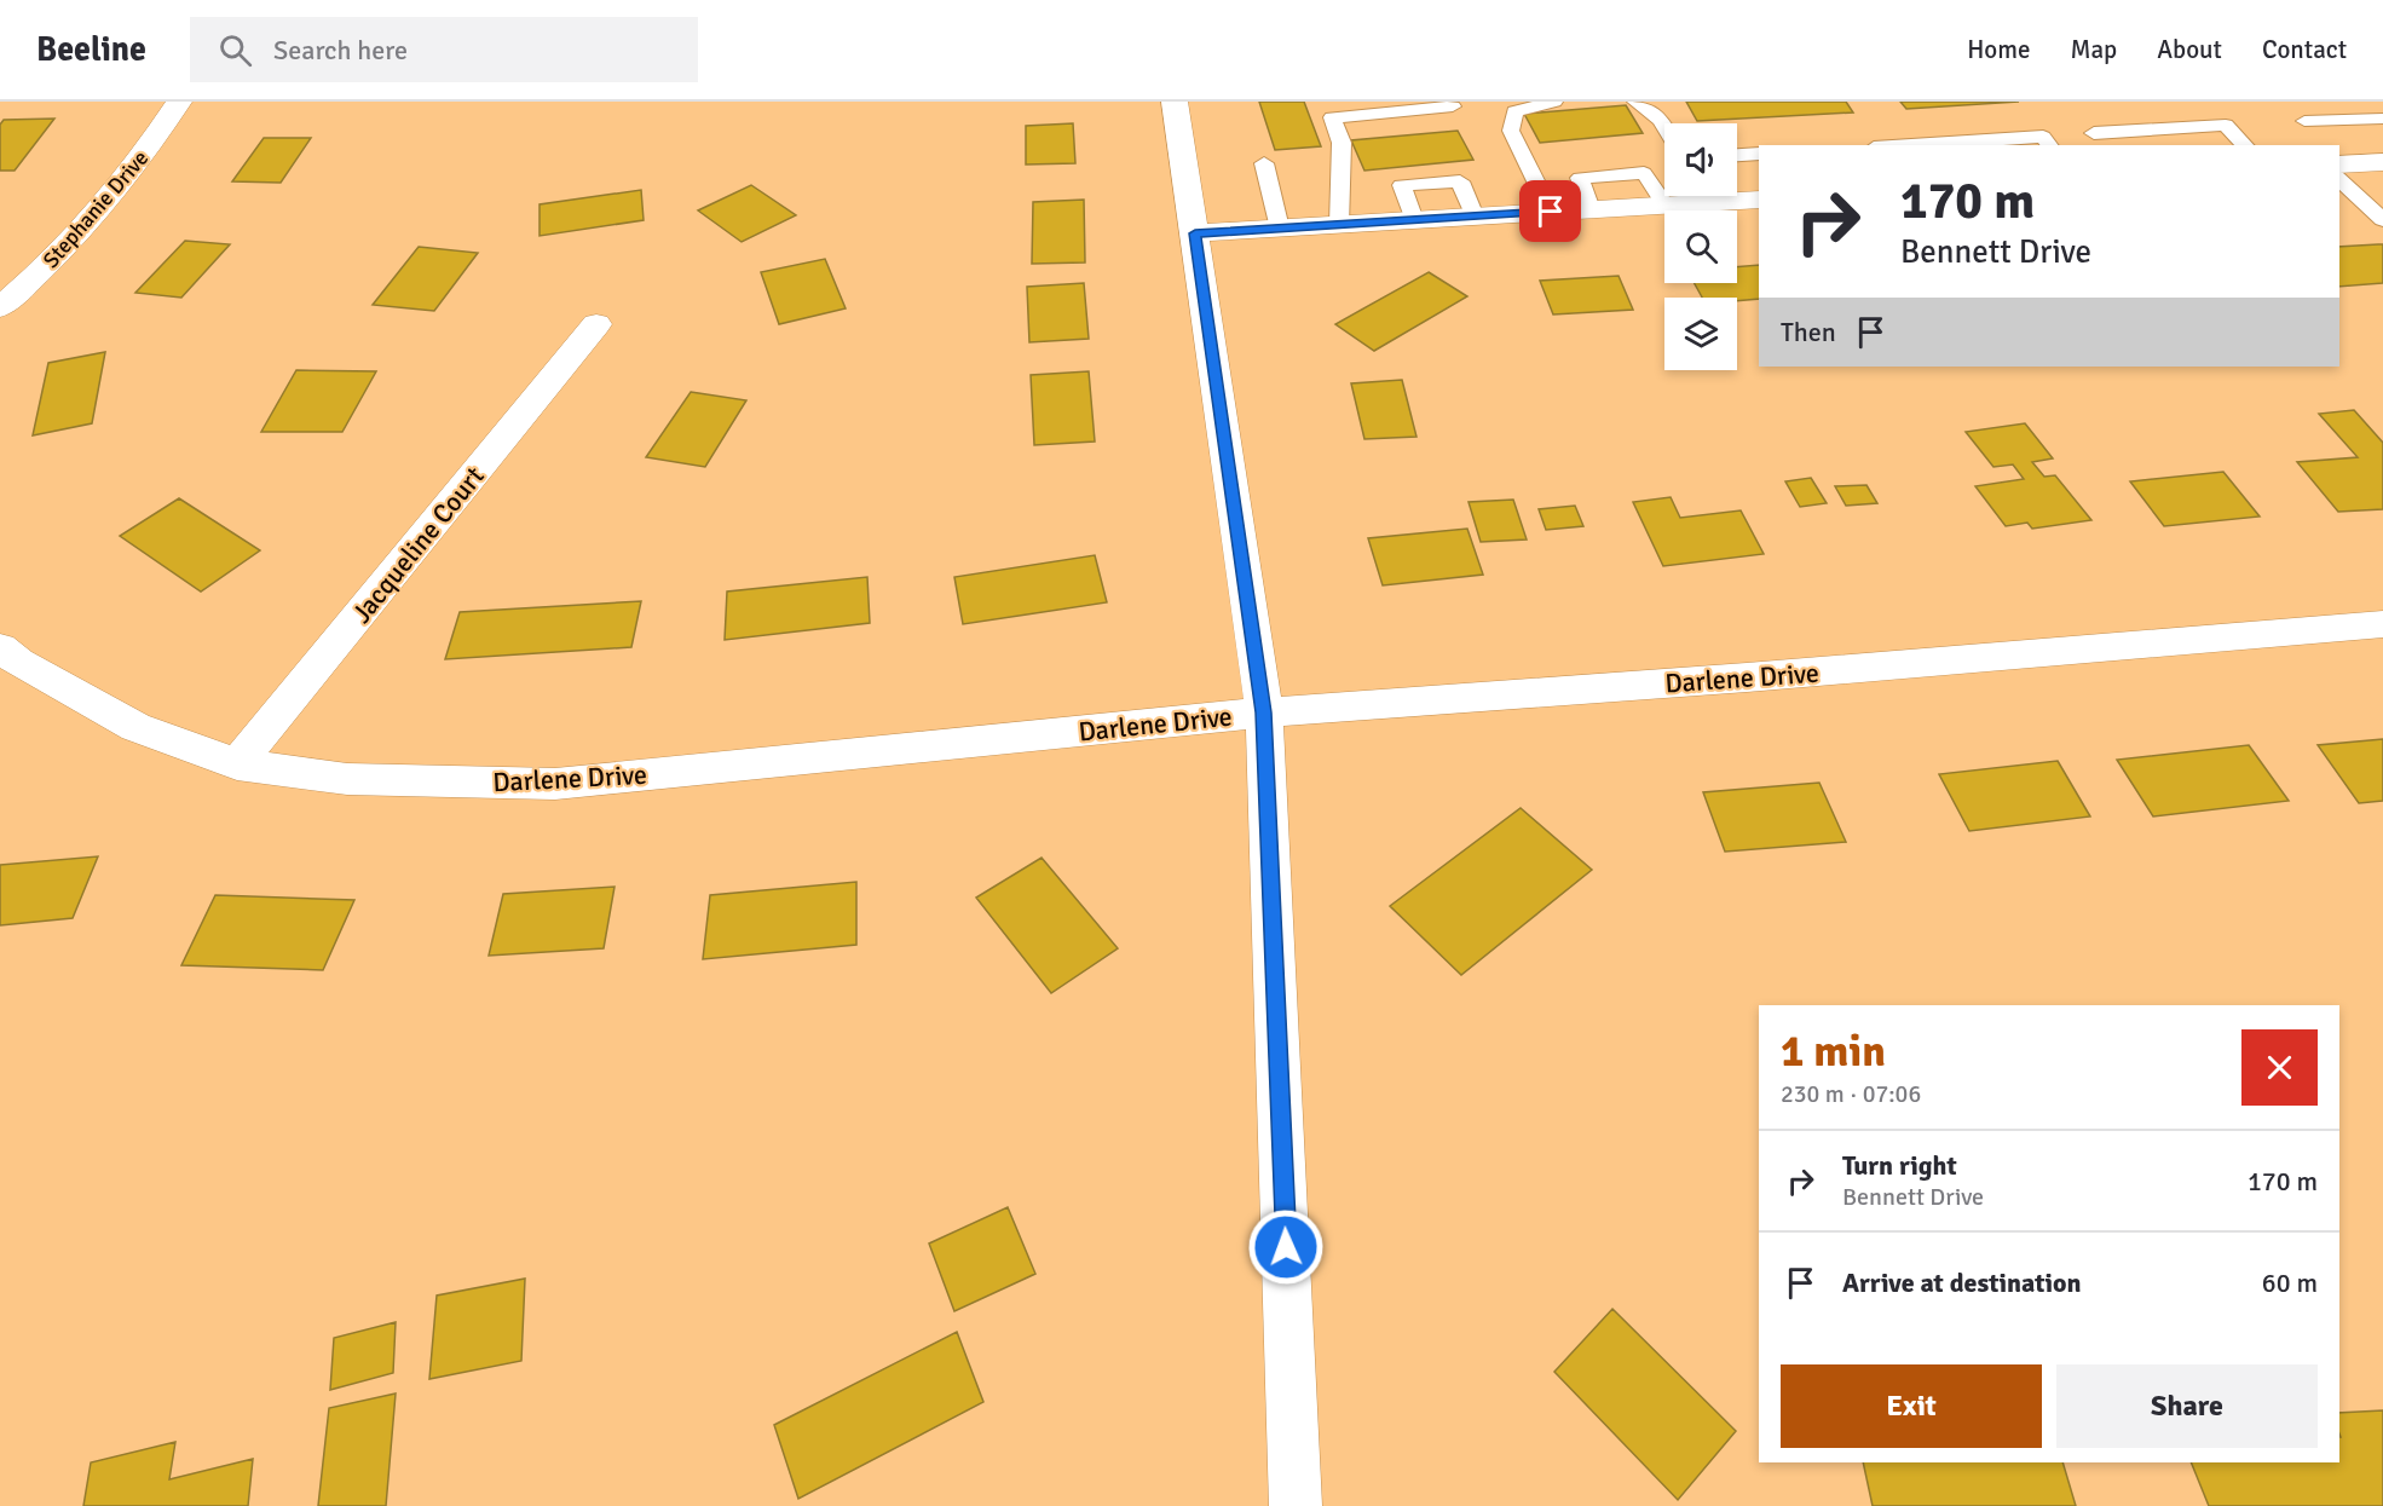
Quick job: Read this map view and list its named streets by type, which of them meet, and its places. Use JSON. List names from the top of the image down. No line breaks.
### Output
{"streets":{"street":["Stephanie Drive","Jacqueline Court","Darlene Drive"]},"crossings":[["Jacqueline Court","Darlene Drive"]],"page":{"header":"Beeline","search":"Search here","nav":["Home","Map","About","Contact"],"turn":["170 m","Bennett Drive"],"then":"Then","heading":["1 min","230 m · 07:06"],"list":[{"name":"Turn right","note":"Bennett Drive","value":"170 m"},{"name":"Arrive at destination","value":"60 m"}],"buttons":["Exit","Share"]}}
